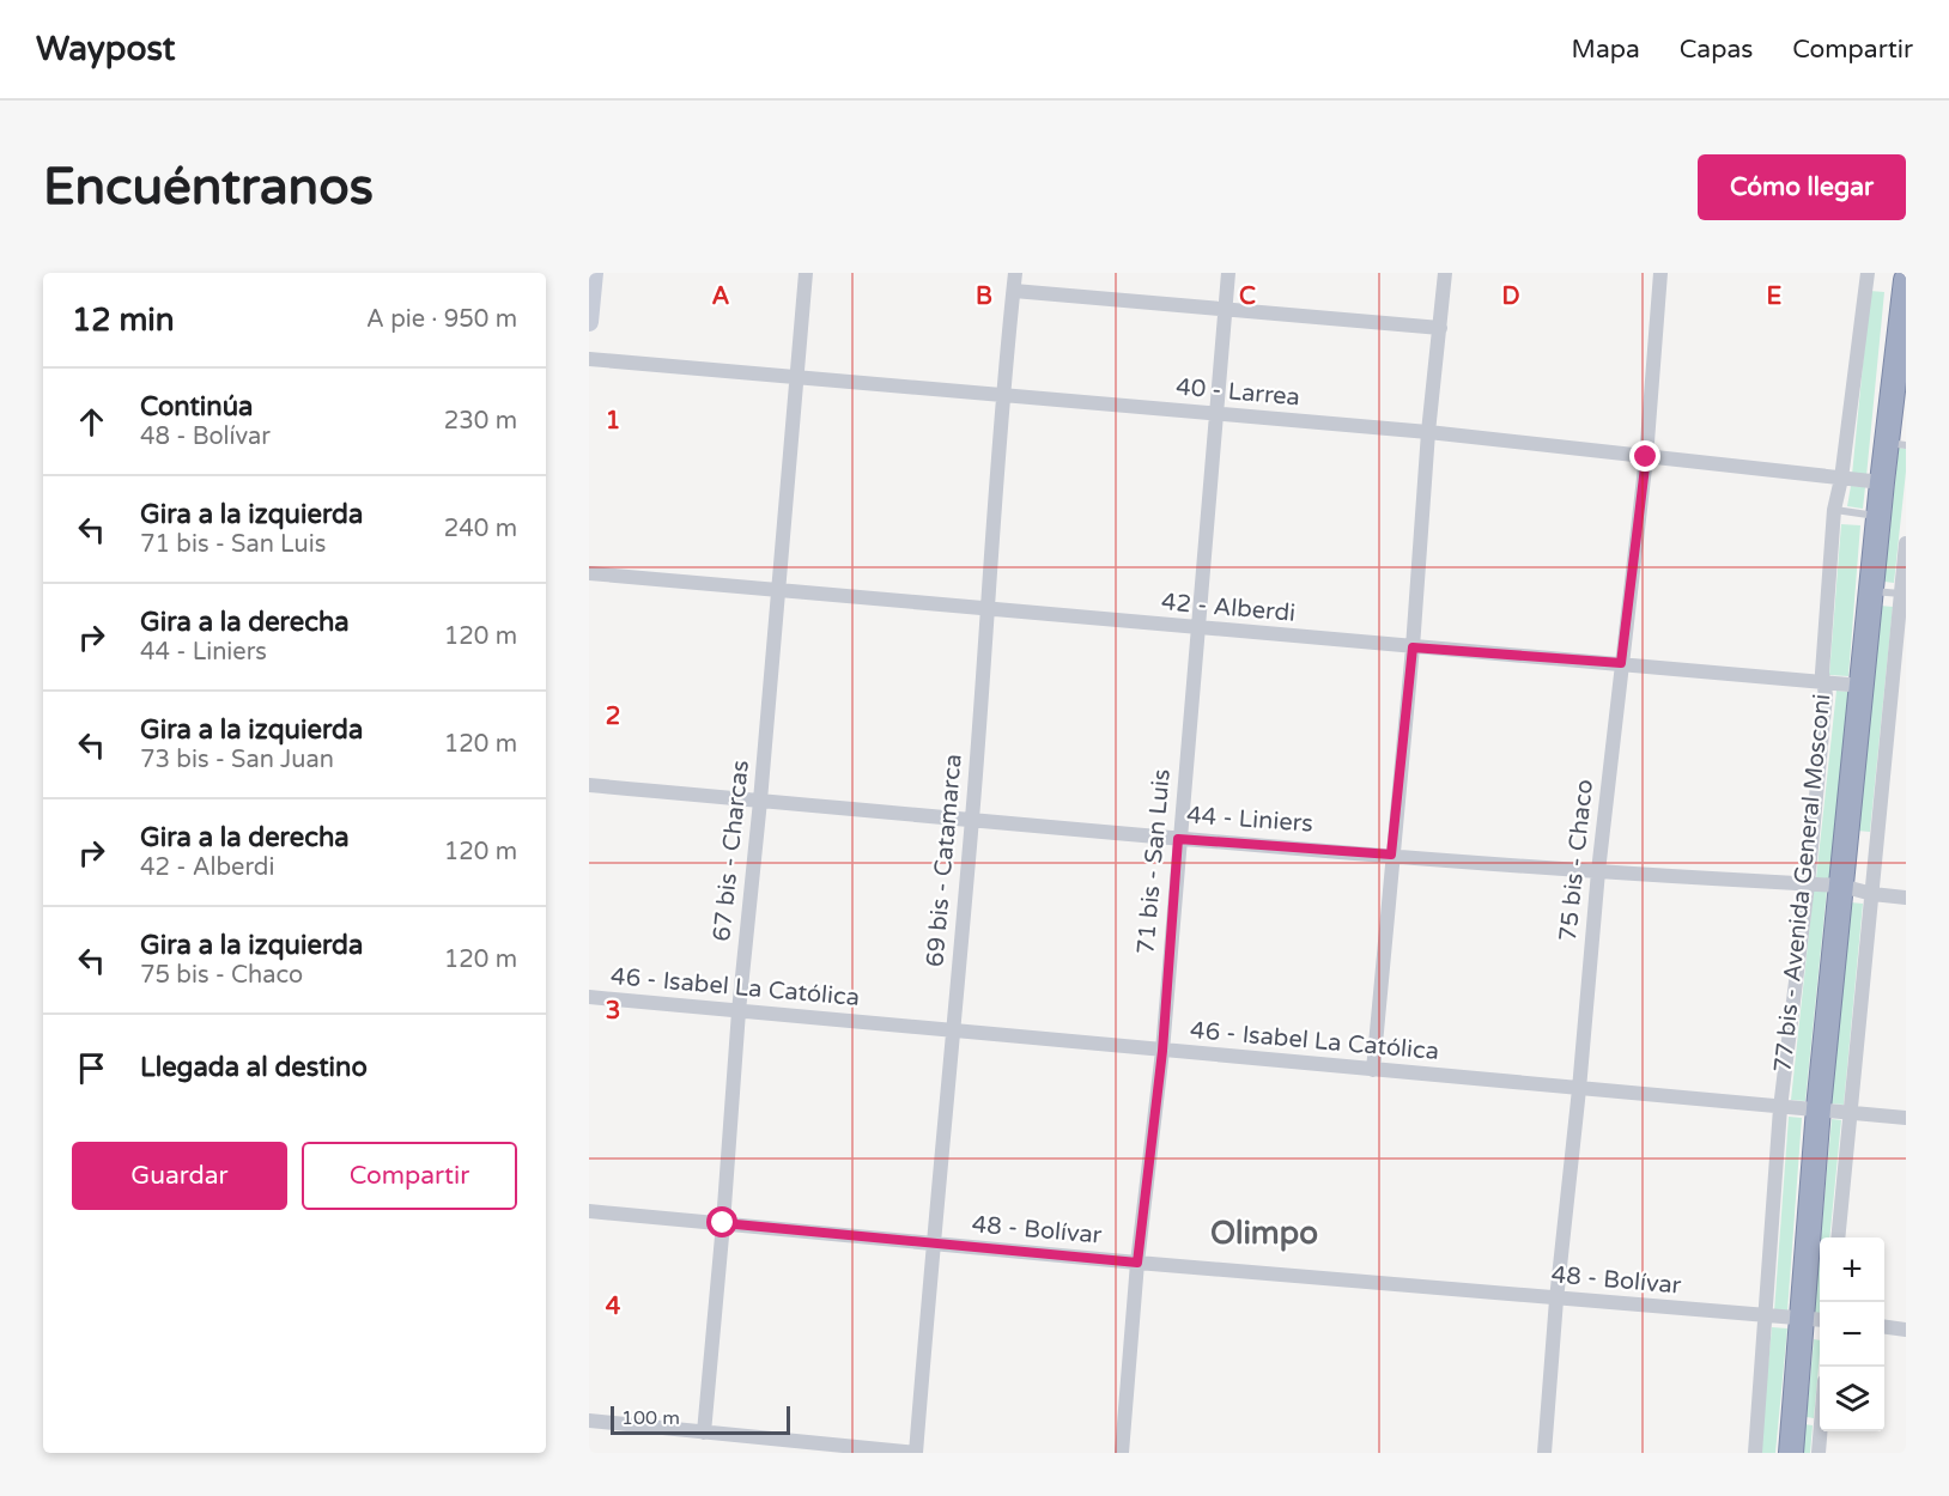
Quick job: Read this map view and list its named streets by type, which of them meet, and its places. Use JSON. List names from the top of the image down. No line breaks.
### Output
{"streets":{"highway":["77 bis - Avenida General Mosconi"],"street":["40 - Larrea","42 - Alberdi","44 - Liniers","67 bis - Charcas","69 bis - Catamarca","75 bis - Chaco","71 bis - San Luis","46 - Isabel La Católica","48 - Bolívar"]},"crossings":[["40 - Larrea","67 bis - Charcas"],["40 - Larrea","69 bis - Catamarca"],["40 - Larrea","75 bis - Chaco"],["40 - Larrea","71 bis - San Luis"],["40 - Larrea","77 bis - Avenida General Mosconi"],["42 - Alberdi","67 bis - Charcas"],["42 - Alberdi","69 bis - Catamarca"],["42 - Alberdi","75 bis - Chaco"],["42 - Alberdi","71 bis - San Luis"],["42 - Alberdi","77 bis - Avenida General Mosconi"],["44 - Liniers","67 bis - Charcas"],["44 - Liniers","69 bis - Catamarca"],["44 - Liniers","75 bis - Chaco"],["44 - Liniers","71 bis - San Luis"],["44 - Liniers","77 bis - Avenida General Mosconi"],["67 bis - Charcas","46 - Isabel La Católica"],["67 bis - Charcas","48 - Bolívar"],["69 bis - Catamarca","46 - Isabel La Católica"],["69 bis - Catamarca","48 - Bolívar"],["75 bis - Chaco","46 - Isabel La Católica"],["75 bis - Chaco","48 - Bolívar"],["71 bis - San Luis","46 - Isabel La Católica"],["71 bis - San Luis","48 - Bolívar"],["77 bis - Avenida General Mosconi","46 - Isabel La Católica"],["77 bis - Avenida General Mosconi","48 - Bolívar"]],"districts":["Olimpo"],"scale_bar":"100 m","page":{"header":"Waypost","nav":["Mapa","Capas","Compartir"],"buttons":["Cómo llegar",["Guardar","Compartir"]],"title":"Encuéntranos","heading":["12 min","A pie · 950 m"],"list":[["Continúa","48 - Bolívar","230 m"],["Gira a la izquierda","71 bis - San Luis","240 m"],["Gira a la derecha","44 - Liniers","120 m"],["Gira a la izquierda","73 bis - San Juan","120 m"],["Gira a la derecha","42 - Alberdi","120 m"],["Gira a la izquierda","75 bis - Chaco","120 m"],"Llegada al destino"],"map_buttons":["+","−"],"scale":"100 m"},"grid":{"columns":["A","B","C","D","E"],"rows":["1","2","3","4"]}}
